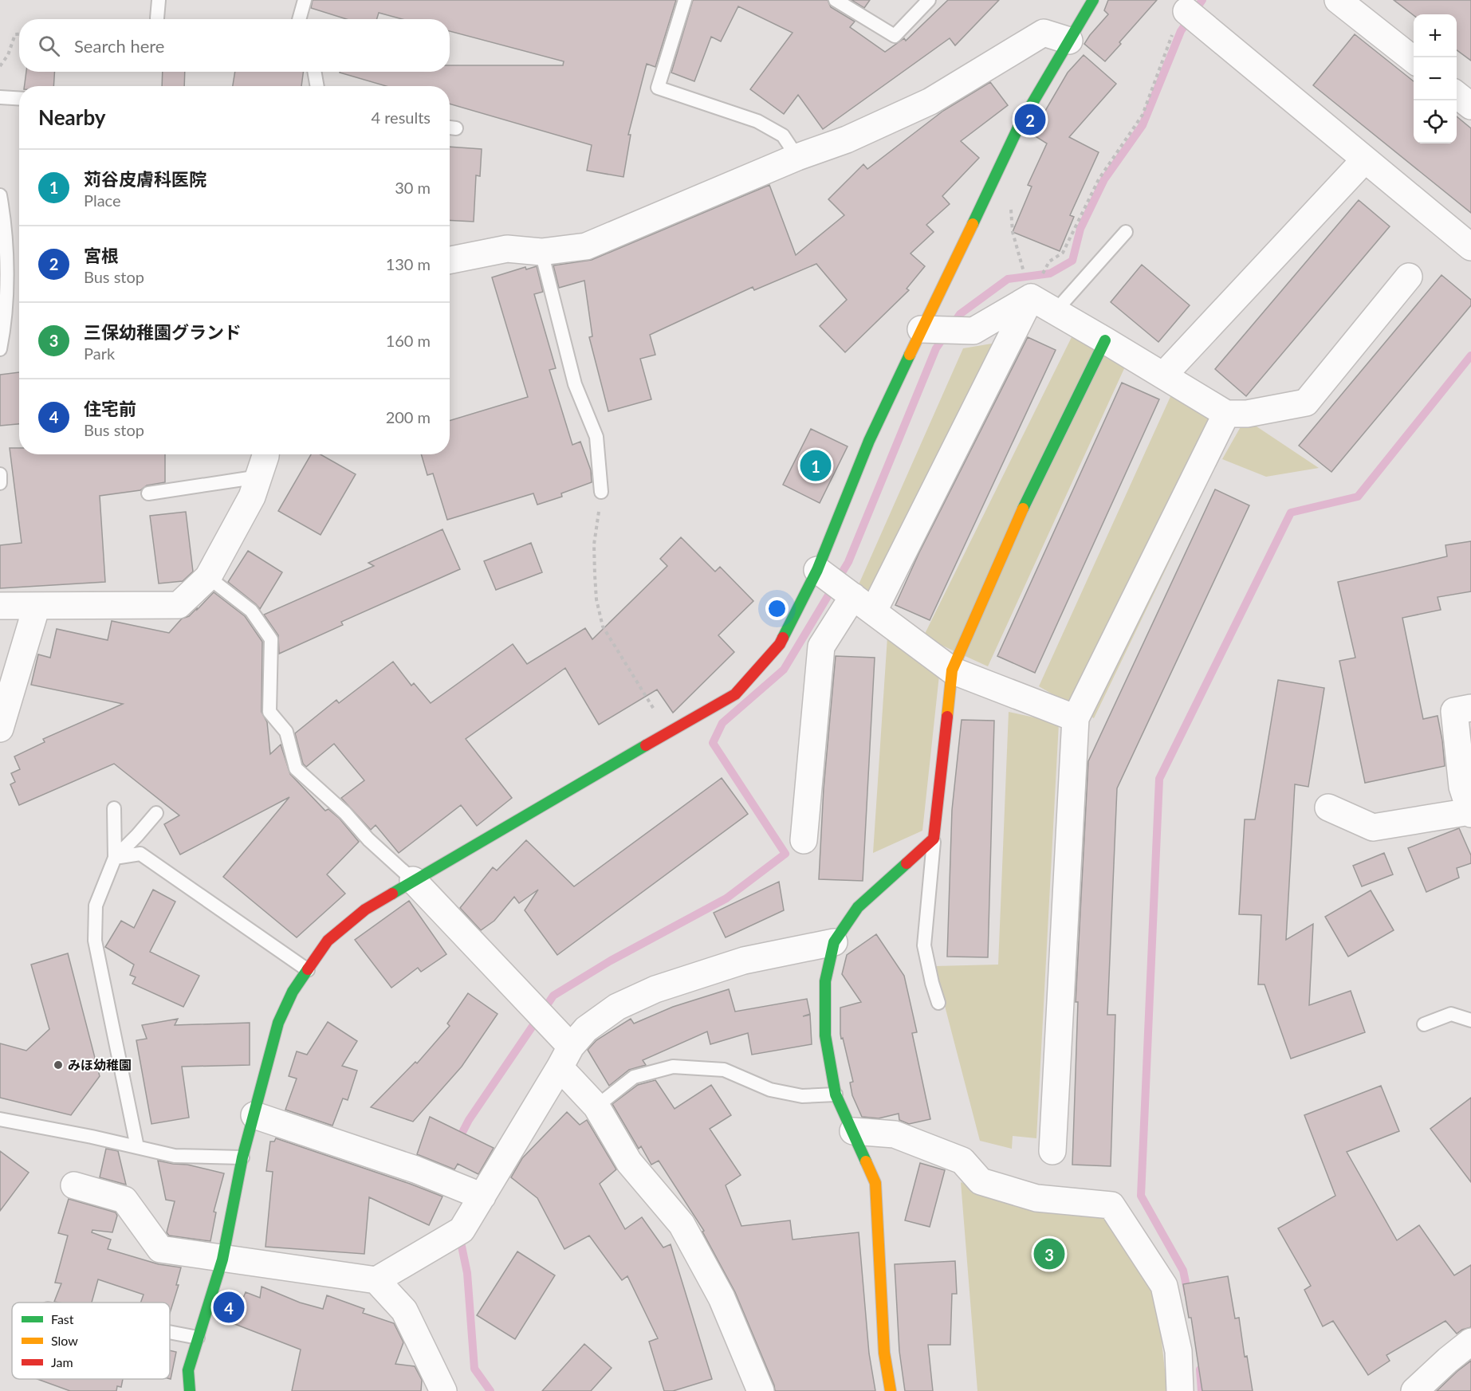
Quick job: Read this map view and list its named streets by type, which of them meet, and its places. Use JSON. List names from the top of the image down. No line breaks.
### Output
{"places":["みほ幼稚園"],"legend":["Fast","Slow","Jam"],"page":{"map_buttons":["+","−"],"search":"Search here","heading":["Nearby","4 results"],"pins":["2","1","3","4"],"list":[{"mark":"1","name":"苅谷皮膚科医院","note":"Place","value":"30 m"},{"mark":"2","name":"宮根","note":"Bus stop","value":"130 m"},{"mark":"3","name":"三保幼稚園グランド","note":"Park","value":"160 m"},{"mark":"4","name":"住宅前","note":"Bus stop","value":"200 m"}]}}
